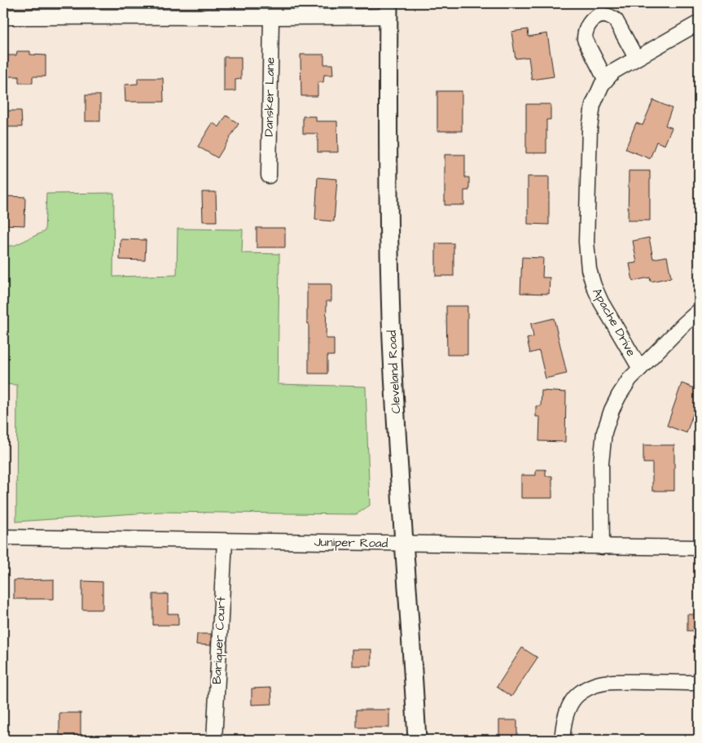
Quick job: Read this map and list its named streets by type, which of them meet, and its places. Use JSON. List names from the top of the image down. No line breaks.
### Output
{"streets":{"main road":["Cleveland Road"],"street":["Dansker Lane","Apache Drive","Juniper Road","Bariquer Court"]},"crossings":[["Apache Drive","Juniper Road"],["Cleveland Road","Juniper Road"],["Juniper Road","Bariquer Court"]]}
